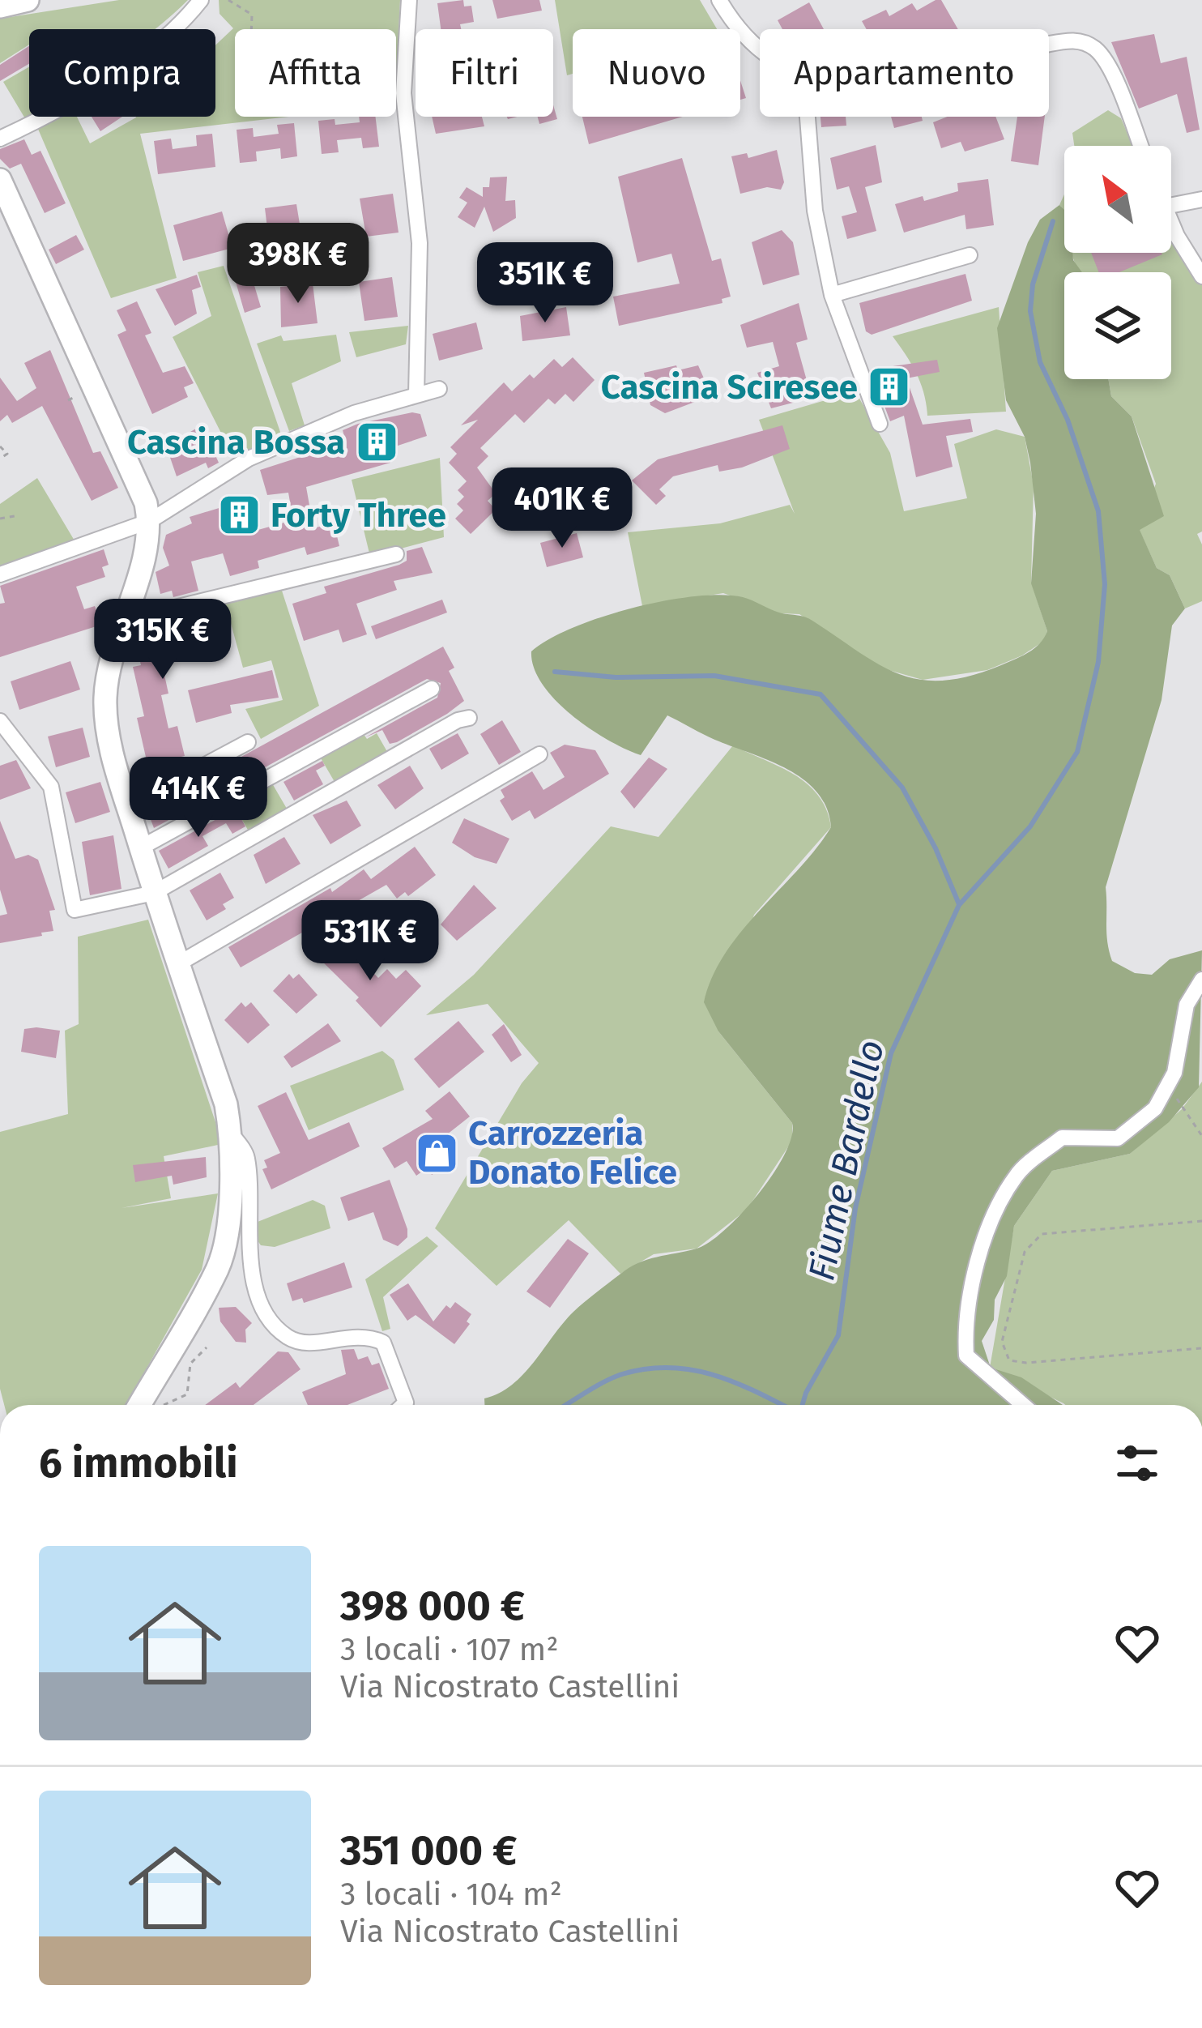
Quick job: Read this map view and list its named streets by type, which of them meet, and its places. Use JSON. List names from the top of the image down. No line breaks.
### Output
{"water":["Fiume Bardello"],"places":{"building":["Cascina Sciresee","Cascina Bossa","Forty Three"],"shop":["Carrozzeria Donato Felice"]},"north":"top left","page":{"chip":["Compra","Affitta","Filtri","Nuovo","Appartamento"],"price":["398K €","351K €","401K €","315K €","414K €","531K €"],"heading":"6 immobili","list":[{"name":"398 000 €","note":"3 locali · 107 m² · Via Nicostrato Castellini"},{"name":"351 000 €","note":"3 locali · 104 m² · Via Nicostrato Castellini"}]}}
